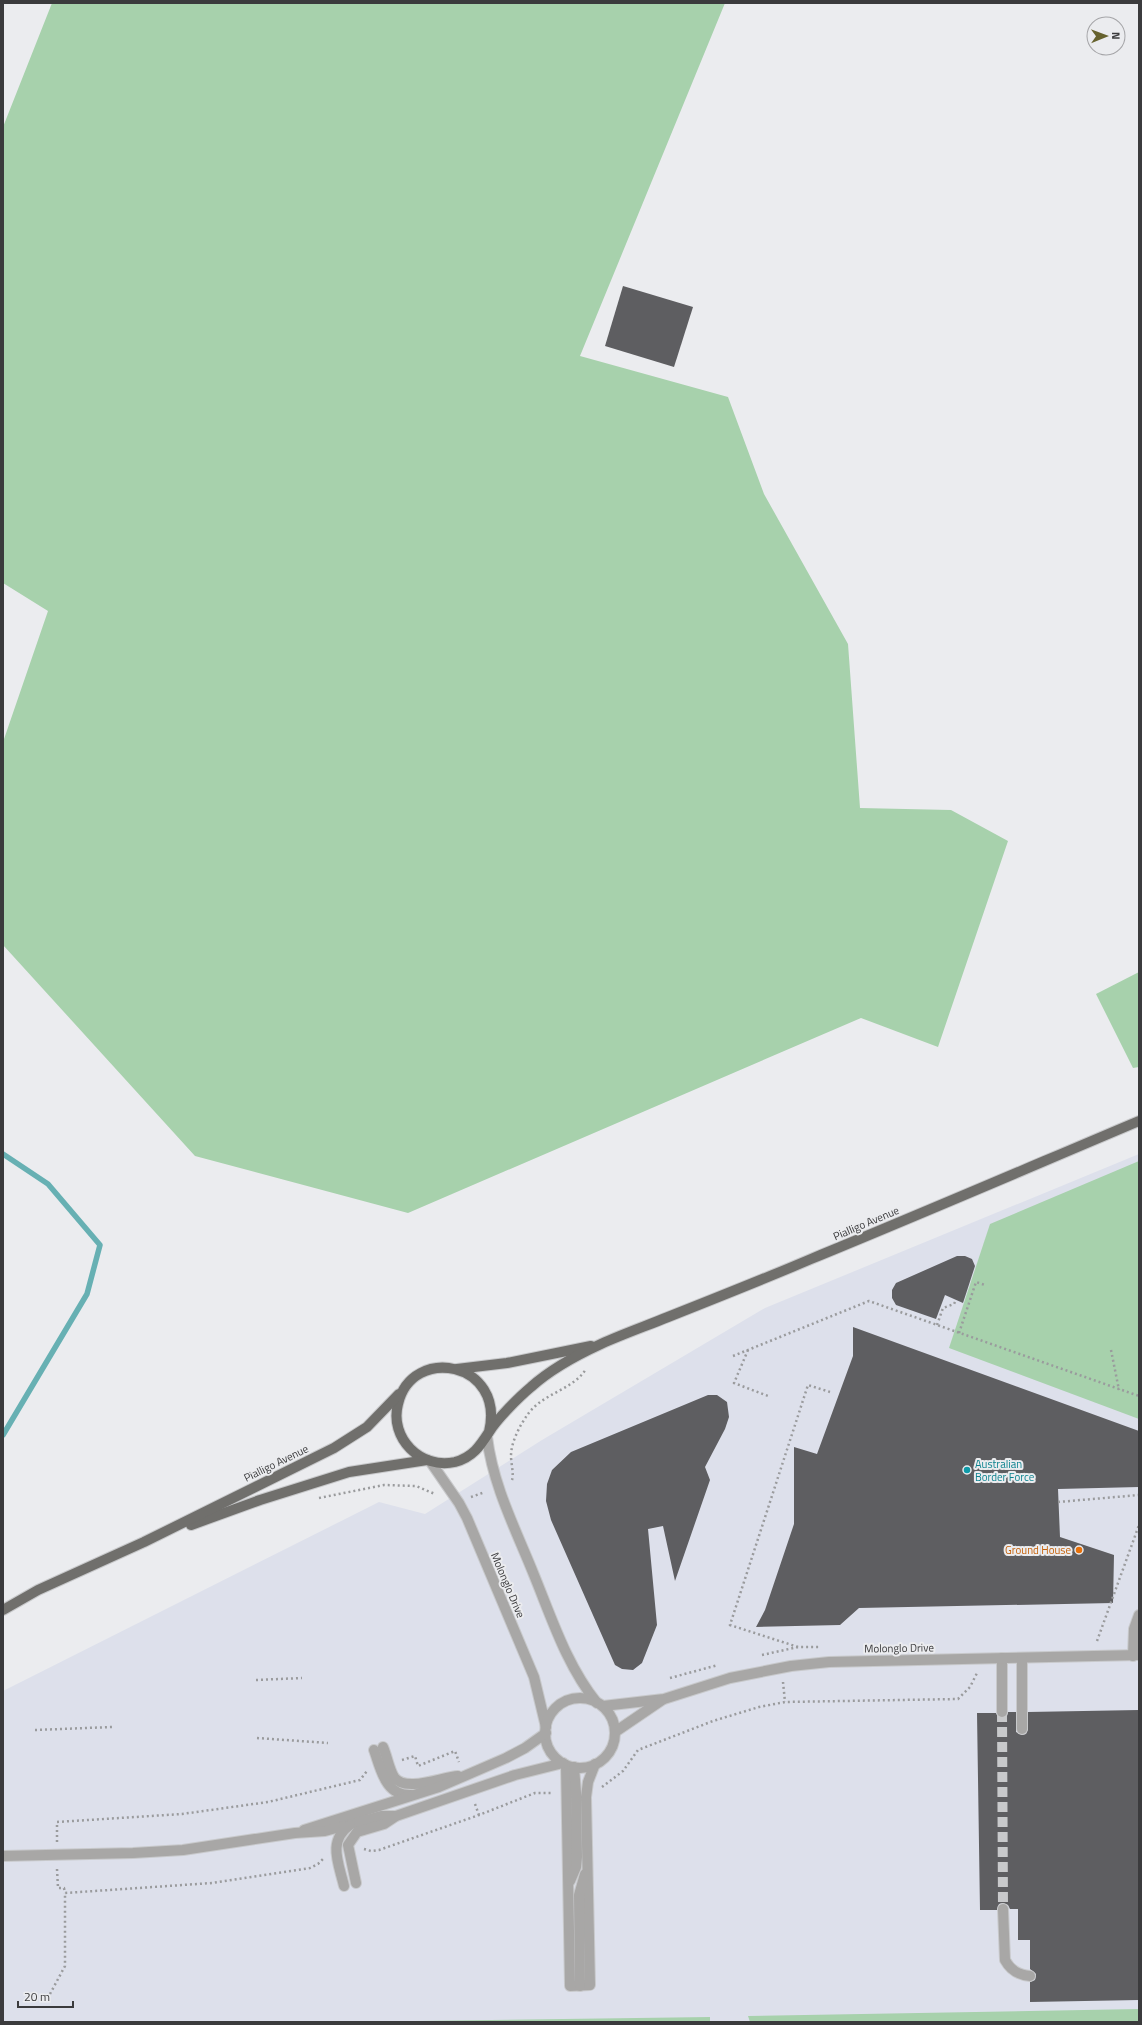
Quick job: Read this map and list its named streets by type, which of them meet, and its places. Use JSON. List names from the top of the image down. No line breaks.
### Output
{"streets":{"main road":["Pialligo Avenue"],"street":["Molonglo Drive"]},"crossings":[["Pialligo Avenue","Molonglo Drive"]],"places":["Australian Border Force","Ground House"],"scale_bar":"20 m","north":"right"}
